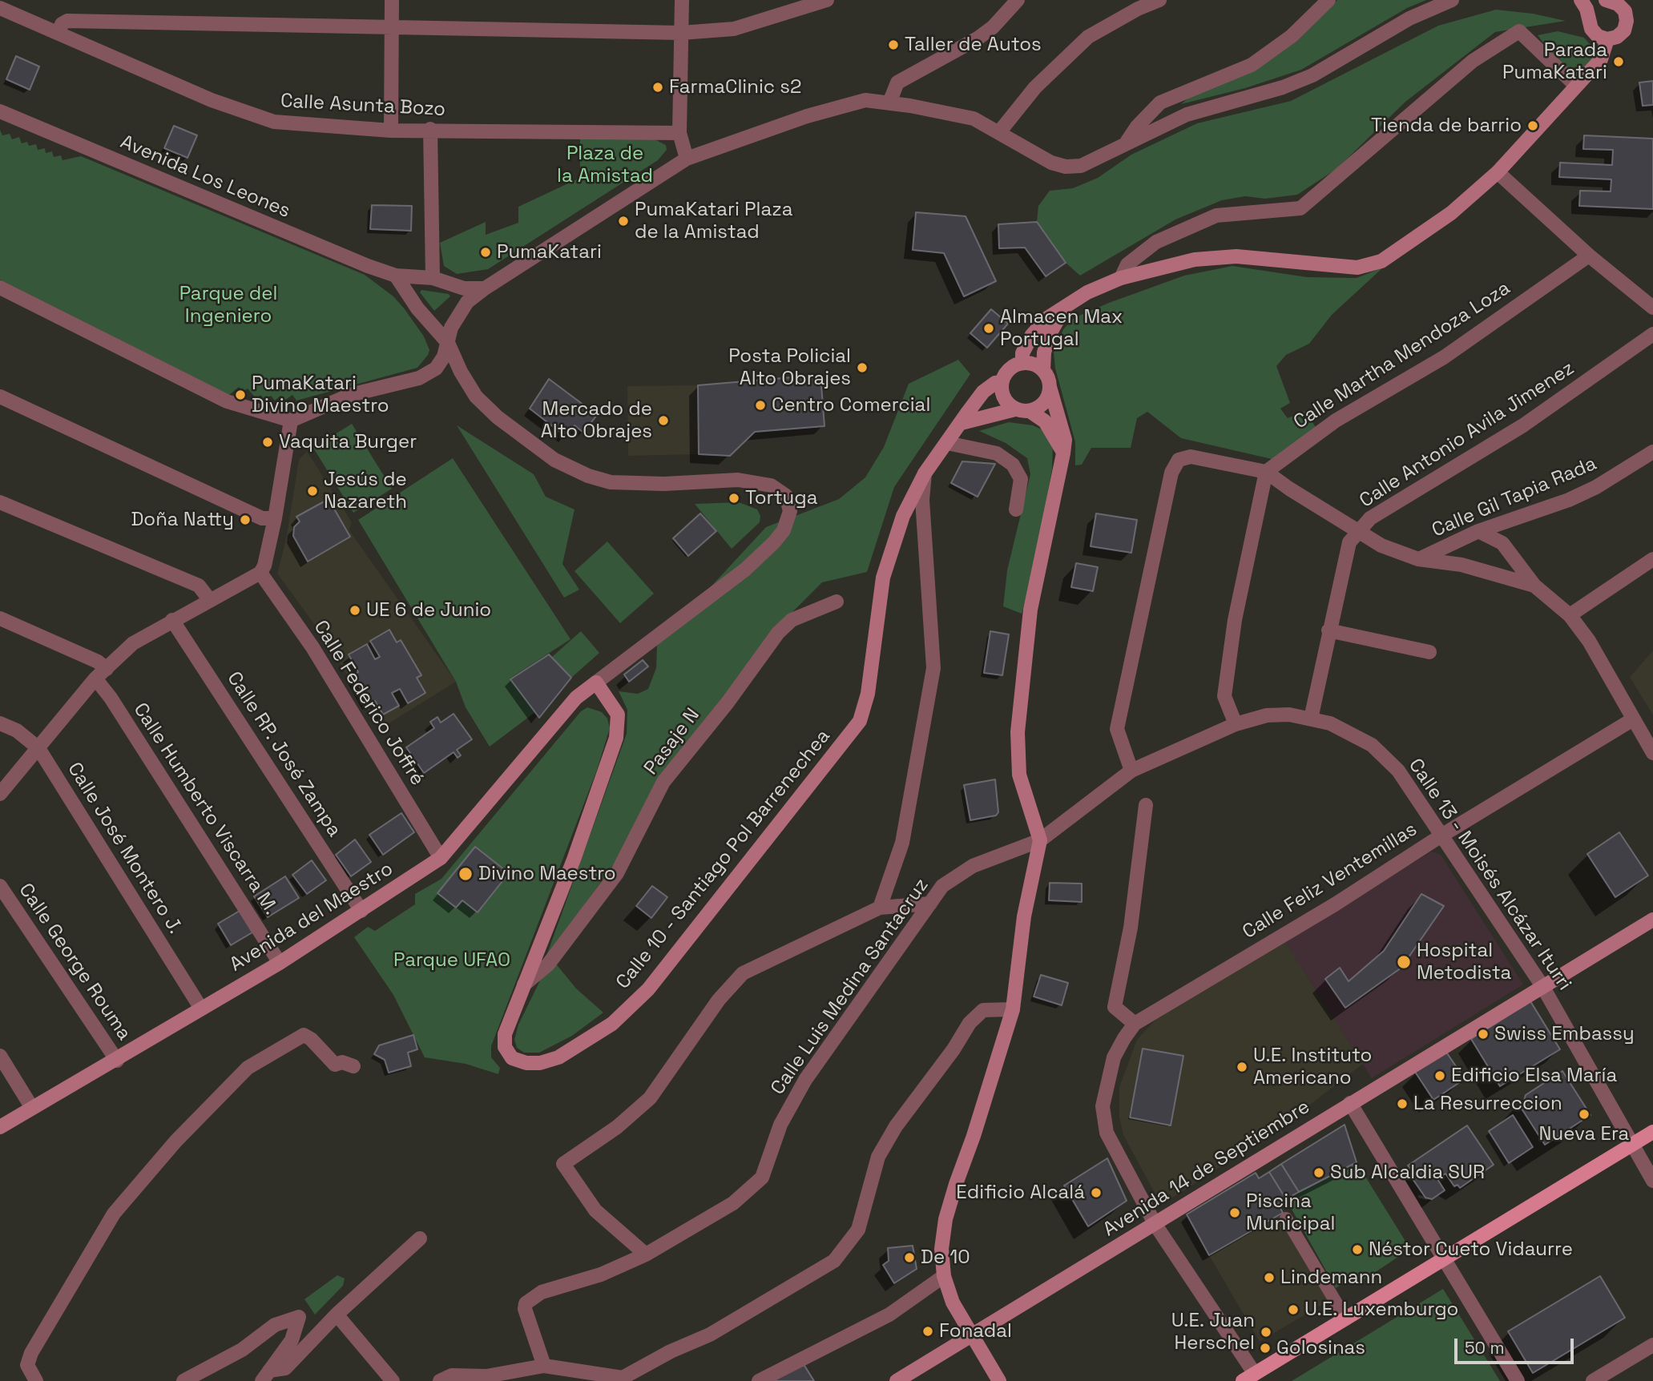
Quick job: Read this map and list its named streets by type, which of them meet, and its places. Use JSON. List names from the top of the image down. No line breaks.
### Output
{"streets":{"main road":["Calle 10 - Santiago Pol Barrenechea","Avenida del Maestro","Avenida 14 de Septiembre"],"street":["Calle Asunta Bozo","Avenida Los Leones","Calle Martha Mendoza Loza","Calle Antonio Avila Jimenez","Calle Gil Tapia Rada","Calle Federico Joffré","Pasaje N","Calle RP. José Zampa","Calle Humberto Viscarra M.","Calle José Montero J.","Calle 13 - Moisés Alcázar Iturri","Calle Feliz Ventemillas","Calle George Rouma","Calle Luis Medina Santacruz"]},"crossings":[["Calle Antonio Avila Jimenez","Calle 13 - Moisés Alcázar Iturri"],["Calle Federico Joffré","Avenida del Maestro"],["Pasaje N","Calle 10 - Santiago Pol Barrenechea"],["Calle RP. José Zampa","Avenida del Maestro"],["Calle Humberto Viscarra M.","Avenida del Maestro"],["Calle José Montero J.","Avenida del Maestro"],["Calle 10 - Santiago Pol Barrenechea","Avenida del Maestro"],["Calle 13 - Moisés Alcázar Iturri","Calle Feliz Ventemillas"],["Calle 13 - Moisés Alcázar Iturri","Calle Luis Medina Santacruz"],["Calle 13 - Moisés Alcázar Iturri","Avenida 14 de Septiembre"],["Avenida del Maestro","Calle George Rouma"]],"parks":["Plaza de la Amistad","Parque del Ingeniero","Parque UFAO"],"places":["Taller de Autos","Parada PumaKatari","FarmaClinic s2","Tienda de barrio","PumaKatari Plaza de la Amistad","PumaKatari","Almacen Max Portugal","Posta Policial Alto Obrajes","PumaKatari Divino Maestro","Centro Comercial","Mercado de Alto Obrajes","Vaquita Burger","Jesús de Nazareth","Tortuga","Doña Natty","UE 6 de Junio","Divino Maestro","Hospital Metodista","Swiss Embassy","U.E. Instituto Americano","Edificio Elsa María","La Resurreccion","Nueva Era","Sub Alcaldia SUR","Edificio Alcalá","Piscina Municipal","Néstor Cueto Vidaurre","De 10","Lindemann","U.E. Luxemburgo","Fonadal","U.E. Juan Herschel","Golosinas"],"scale_bar":"50 m"}
